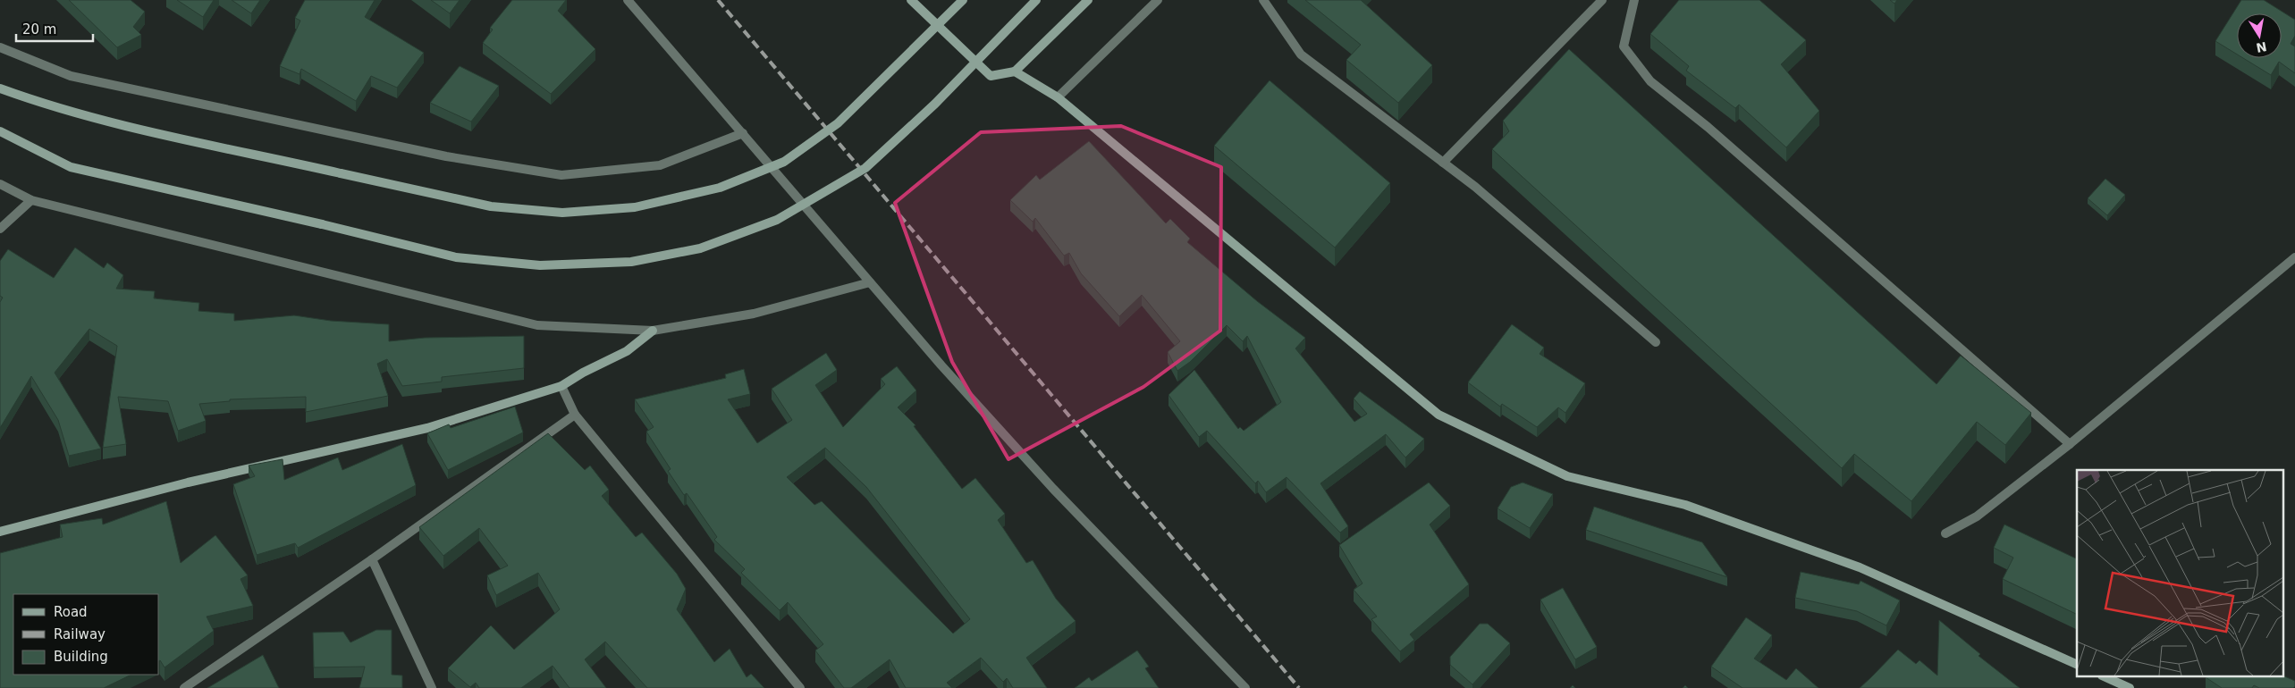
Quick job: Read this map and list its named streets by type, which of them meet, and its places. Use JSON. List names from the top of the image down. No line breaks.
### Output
{"legend":["Road","Railway","Building"],"scale_bar":"20 m","north":"bottom"}
